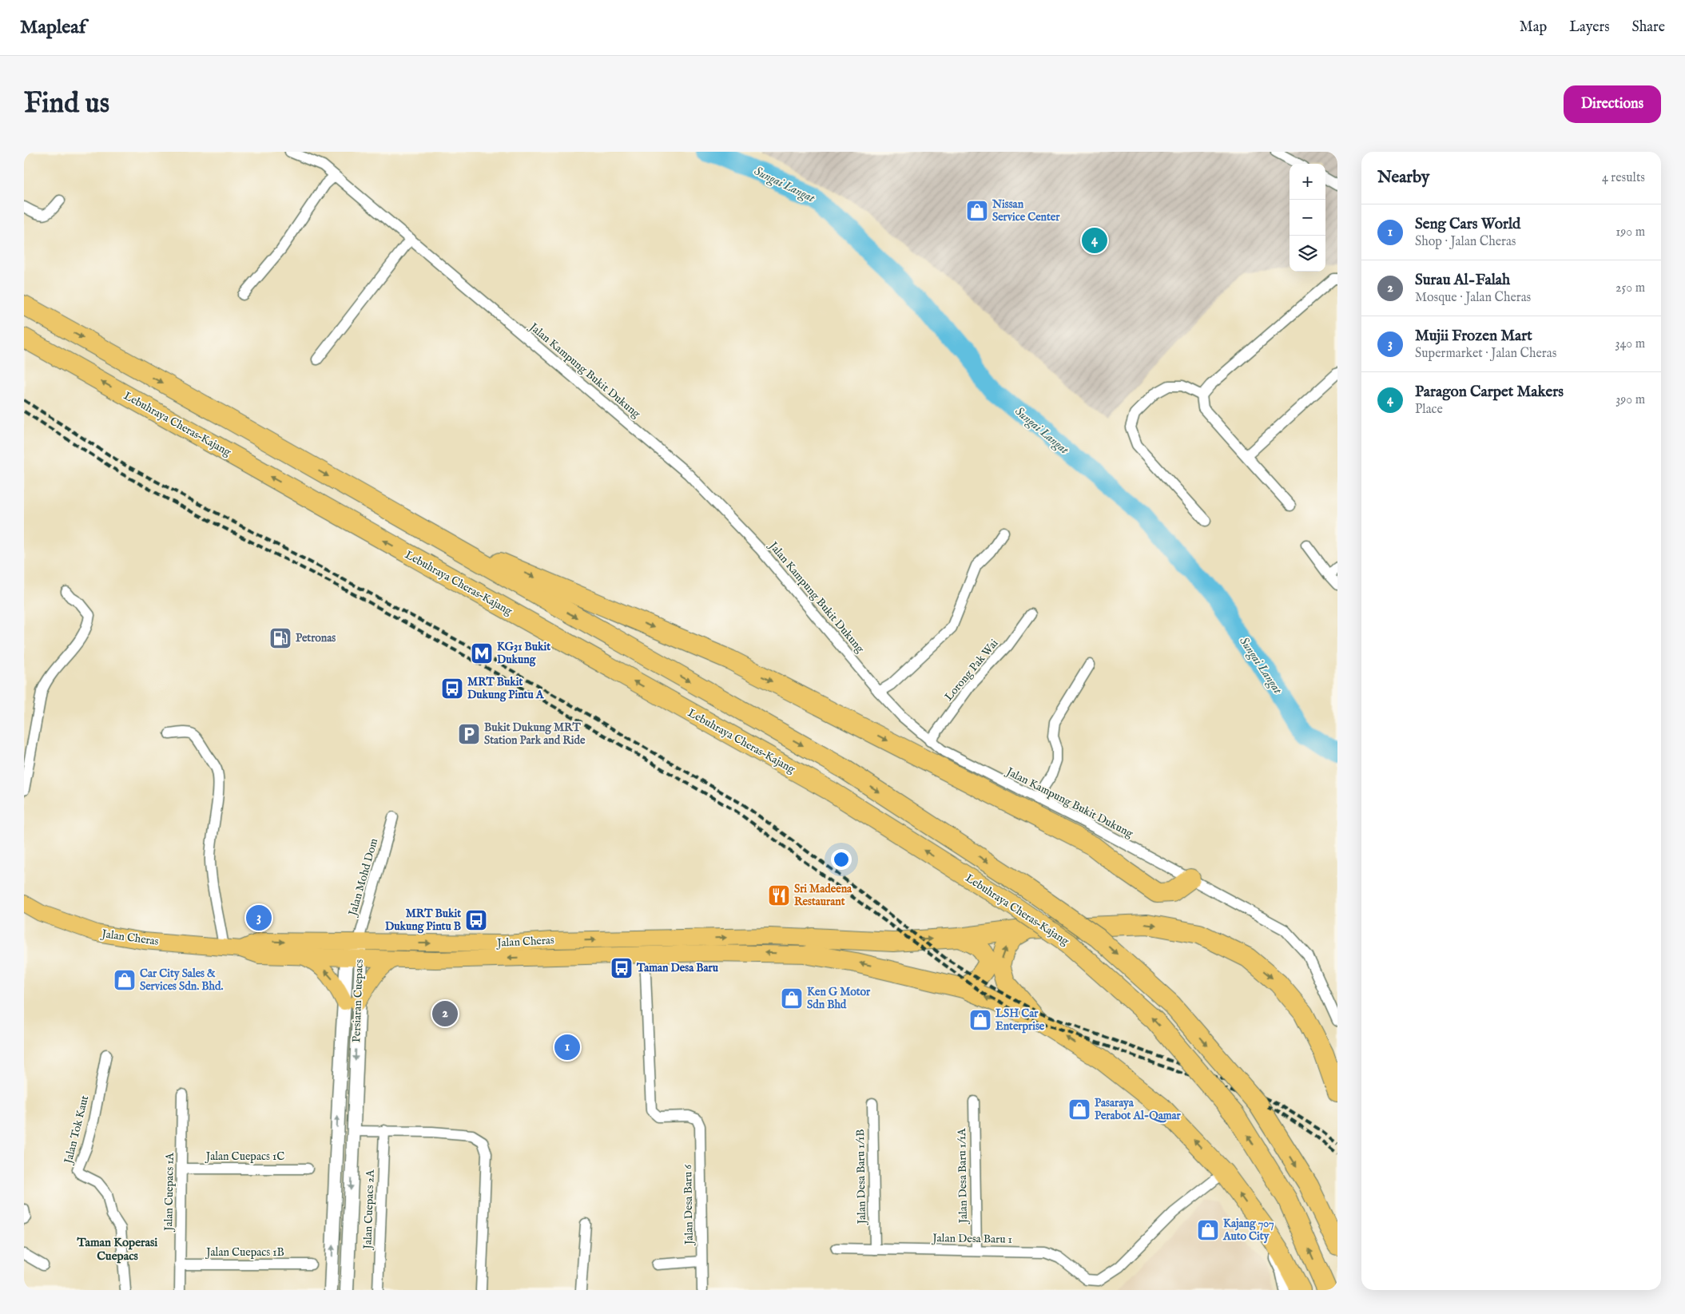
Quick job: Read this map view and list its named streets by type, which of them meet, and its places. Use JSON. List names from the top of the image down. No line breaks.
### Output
{"streets":{"highway":["Lebuhraya Cheras–Kajang"],"main road":["Jalan Cheras"],"street":["Jalan Kampung Bukit Dukung","Lorong Pak Wai","Jalan Mohd Dom","Persiaran Cuepacs","Jalan Tok Kaut","Jalan Cuepacs 1C","Jalan Desa Baru 1/1A","Jalan Desa Baru 1/1B","Jalan Cuepacs 1A","Jalan Desa Baru 6","Jalan Cuepacs 2A","Jalan Desa Baru 1","Jalan Cuepacs 1B"]},"crossings":[["Jalan Kampung Bukit Dukung","Lorong Pak Wai"],["Jalan Mohd Dom","Jalan Cheras"],["Jalan Mohd Dom","Persiaran Cuepacs"],["Jalan Cheras","Persiaran Cuepacs"],["Jalan Cheras","Jalan Desa Baru 6"],["Jalan Cuepacs 1C","Jalan Cuepacs 1A"],["Jalan Desa Baru 1/1A","Jalan Desa Baru 1"],["Jalan Desa Baru 1/1B","Jalan Desa Baru 1"],["Jalan Cuepacs 1A","Jalan Cuepacs 1B"]],"districts":["Taman Koperasi Cuepacs"],"water":["Sungai Langat"],"places":{"shop":["Nissan Service Center","Car City Sales & Services Sdn. Bhd.","Ken G Motor Sdn Bhd","LSH Car Enterprise","Pasaraya Perabot Al-Qamar","Kajang 707 Auto City"],"fuel station":["Petronas"],"metro station":["KG31 Bukit Dukung"],"bus stop":["MRT Bukit Dukung Pintu A","MRT Bukit Dukung Pintu B","Taman Desa Baru"],"parking":["Bukit Dukung MRT Station Park and Ride"],"restaurant":["Sri Madeena Restaurant"]},"page":{"header":"Mapleaf","nav":["Map","Layers","Share"],"buttons":"Directions","title":"Find us","heading":["Nearby","4 results"],"map_buttons":["+","−"],"list":[{"mark":"1","name":"Seng Cars World","note":"Shop · Jalan Cheras","value":"190 m"},{"mark":"2","name":"Surau Al-Falah","note":"Mosque · Jalan Cheras","value":"250 m"},{"mark":"3","name":"Mujii Frozen Mart","note":"Supermarket · Jalan Cheras","value":"340 m"},{"mark":"4","name":"Paragon Carpet Makers","note":"Place","value":"390 m"}],"pins":["4","3","2","1"]}}
